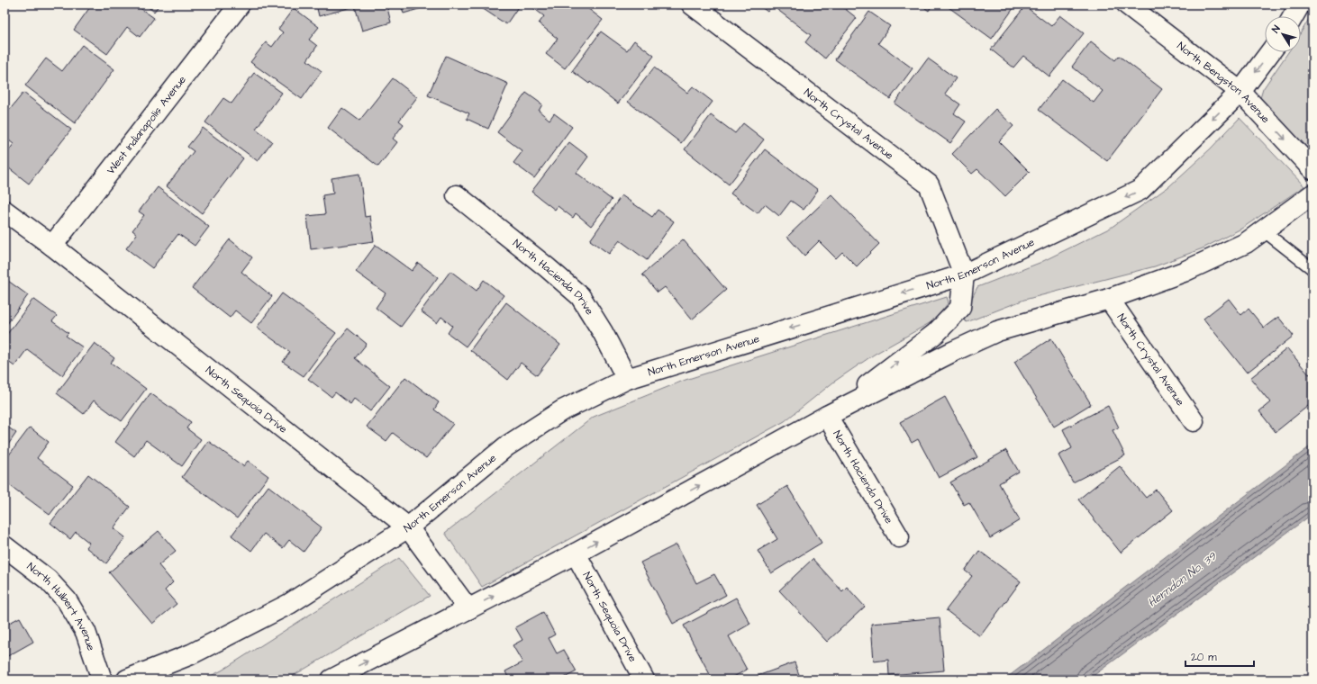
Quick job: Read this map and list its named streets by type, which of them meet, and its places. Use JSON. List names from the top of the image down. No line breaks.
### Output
{"streets":{"street":["North Bengston Avenue","North Crystal Avenue","West Indianapolis Avenue","North Emerson Avenue","North Hacienda Drive","North Sequoia Drive","North Hulbert Avenue"]},"crossings":[["North Bengston Avenue","North Emerson Avenue"],["North Crystal Avenue","North Emerson Avenue"],["West Indianapolis Avenue","North Sequoia Drive"],["North Emerson Avenue","North Hacienda Drive"],["North Emerson Avenue","North Sequoia Drive"]],"one_way":["North Bengston Avenue"],"water":["Herndon No. 39"],"scale_bar":"20 m","north":"top left"}
